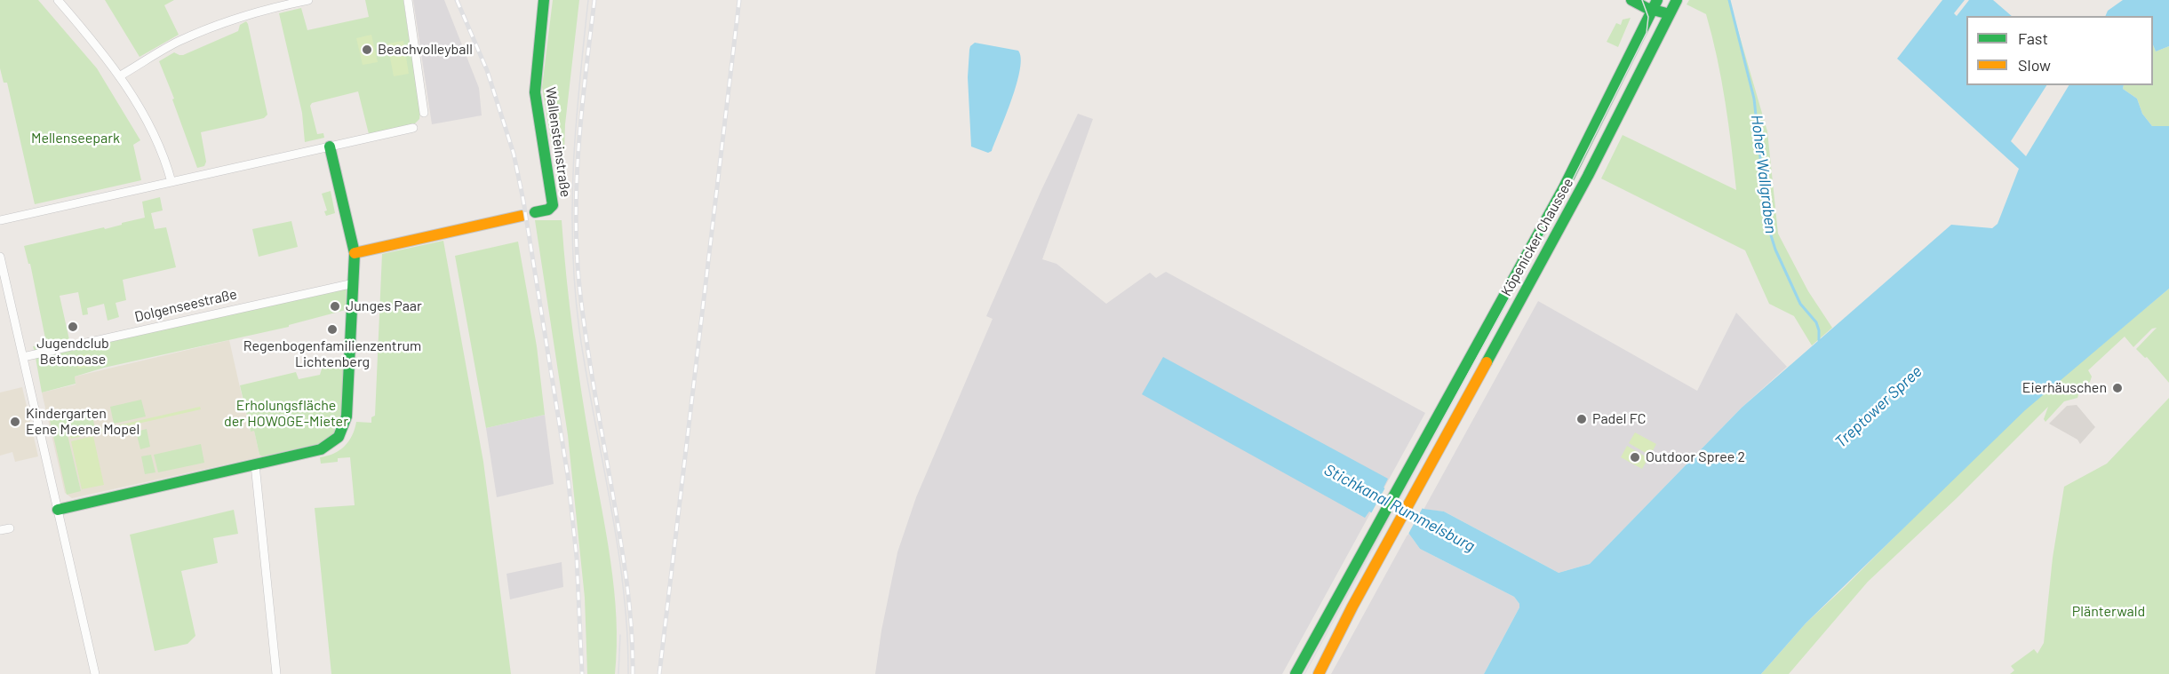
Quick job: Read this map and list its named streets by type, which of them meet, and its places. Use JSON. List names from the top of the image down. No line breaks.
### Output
{"streets":{"main road":["Wallensteinstraße","Köpenicker Chaussee"],"street":["Dolgenseestraße"]},"water":["Hoher Wallgraben","Treptower Spree","Stichkanal Rummelsburg"],"parks":["Mellenseepark","Erholungsfläche der HOWOGE-Mieter","Plänterwald"],"places":["Beachvolleyball","Junges Paar","Jugendclub Betonoase","Regenbogenfamilienzentrum Lichtenberg","Eierhäuschen","Padel FC","Kindergarten Eene Meene Mopel","Outdoor Spree 2"],"legend":["Fast","Slow"]}
